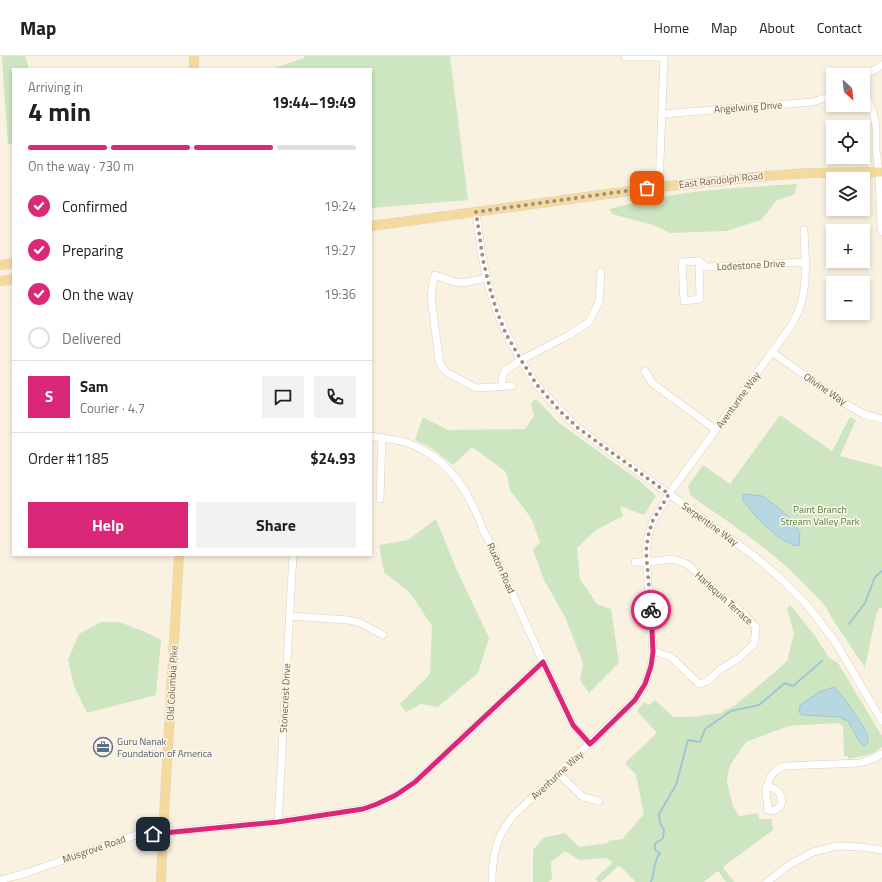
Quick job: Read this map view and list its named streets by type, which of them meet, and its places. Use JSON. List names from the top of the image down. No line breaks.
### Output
{"streets":{"main road":["East Randolph Road","Old Columbia Pike"],"street":["Angelwing Drive","Lodestone Drive","Olivine Way","Aventurine Way","Serpentine Way","Ruxton Road","Harlequin Terrace","Stonecrest Drive","Musgrove Road"]},"crossings":[["East Randolph Road","Serpentine Way"],["Lodestone Drive","Aventurine Way"],["Olivine Way","Aventurine Way"],["Aventurine Way","Serpentine Way"],["Aventurine Way","Ruxton Road"],["Aventurine Way","Harlequin Terrace"],["Ruxton Road","Musgrove Road"],["Old Columbia Pike","Musgrove Road"],["Stonecrest Drive","Musgrove Road"]],"parks":["Paint Branch Stream Valley Park"],"places":{"office":["Guru Nanak Foundation of America"]},"north":"bottom right","page":{"header":"Map","nav":["Home","Map","About","Contact"],"map_buttons":["+","−"],"heading":["4 min","Arriving in","19:44–19:49"],"panel":["Sam","Courier · 4.7","Order #1185","$24.93"],"bar":"On the way · 730 m","list":[["Confirmed","19:24"],["Preparing","19:27"],["On the way","19:36"],"Delivered"],"round":"S","buttons":["Help","Share"]}}
